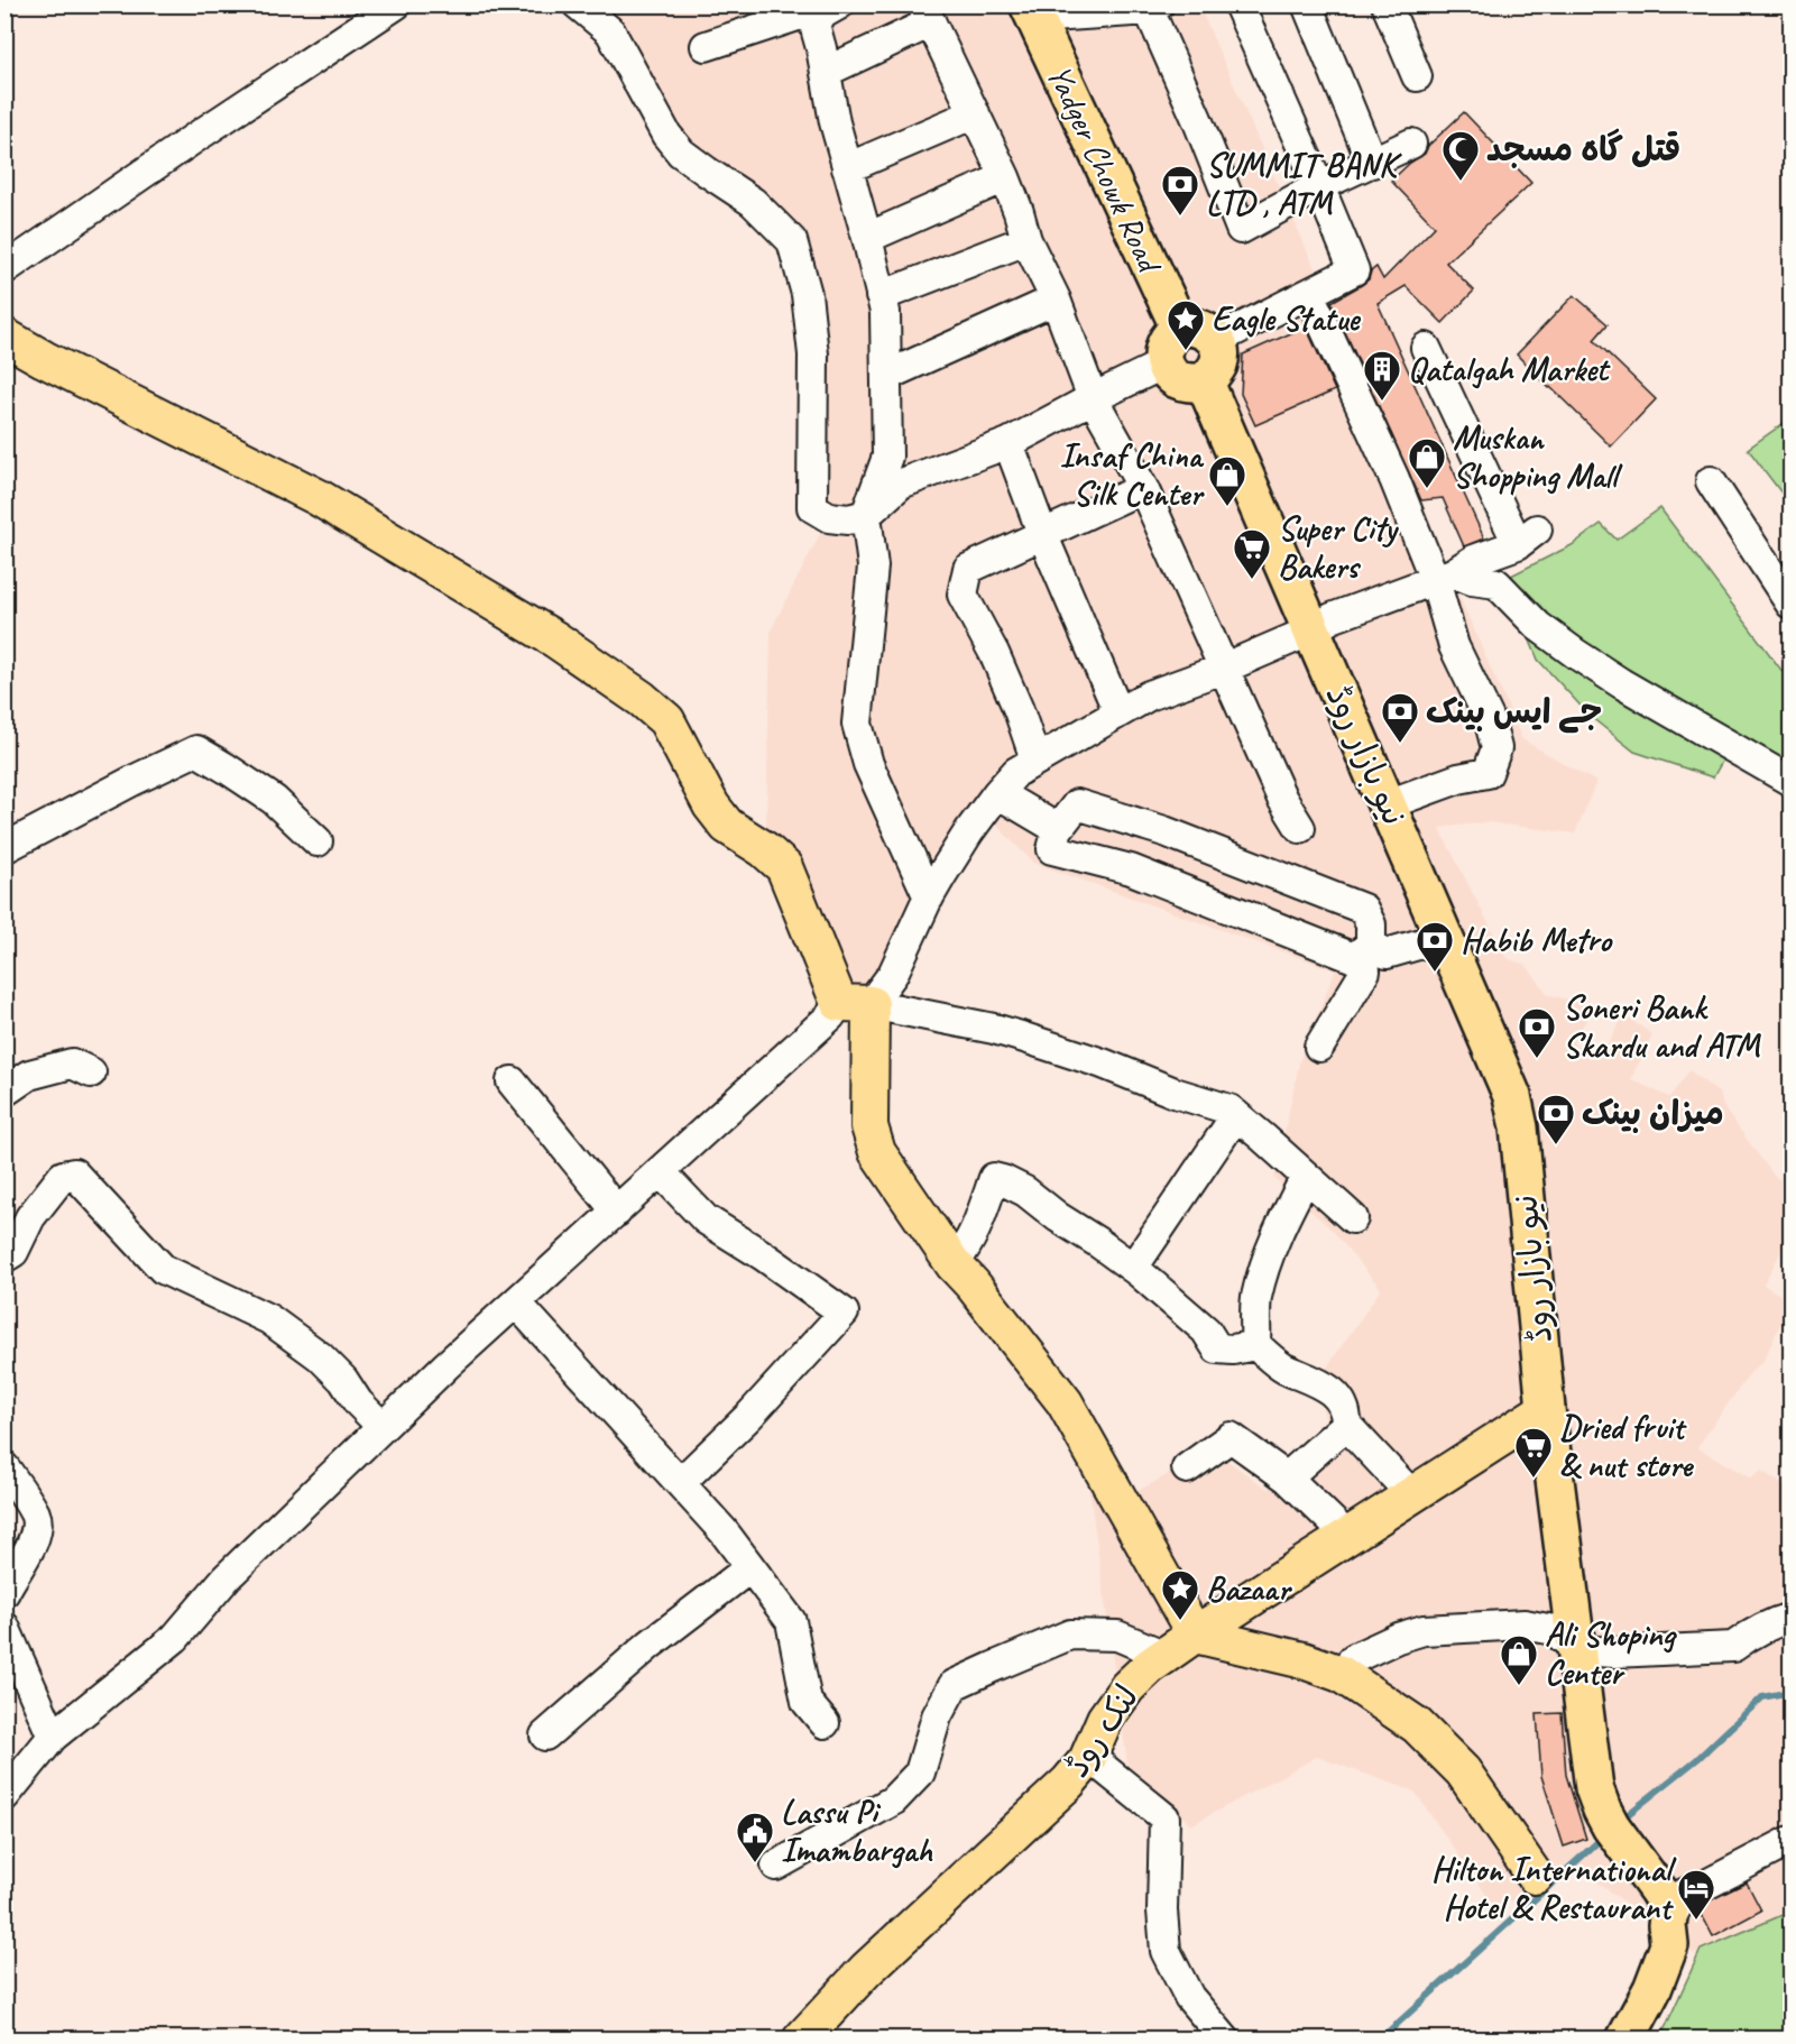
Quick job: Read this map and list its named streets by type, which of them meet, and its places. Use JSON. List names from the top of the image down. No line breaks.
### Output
{"streets":{"highway":["Yadger Chowk Road","نیو بازار روڈ"],"main road":["لنک روڈ"]},"crossings":[["نیو بازار روڈ","لنک روڈ"]],"places":{"mosque":["قتل گاہ مسجد"],"bank":["SUMMIT BANK LTD , ATM","جے ایس بینک","Habib Metro","Soneri Bank Skardu and ATM","میزان بینک"],"place":["Eagle Statue","Bazaar"],"building":["Qatalgah Market"],"shop":["Muskan Shopping Mall","Insaf China Silk Center","Ali Shoping Center"],"supermarket":["Super City Bakers","Dried fruit & nut store"],"public building":["Lassu Pi Imambargah"],"hotel":["Hilton International Hotel & Restaurant"]}}
